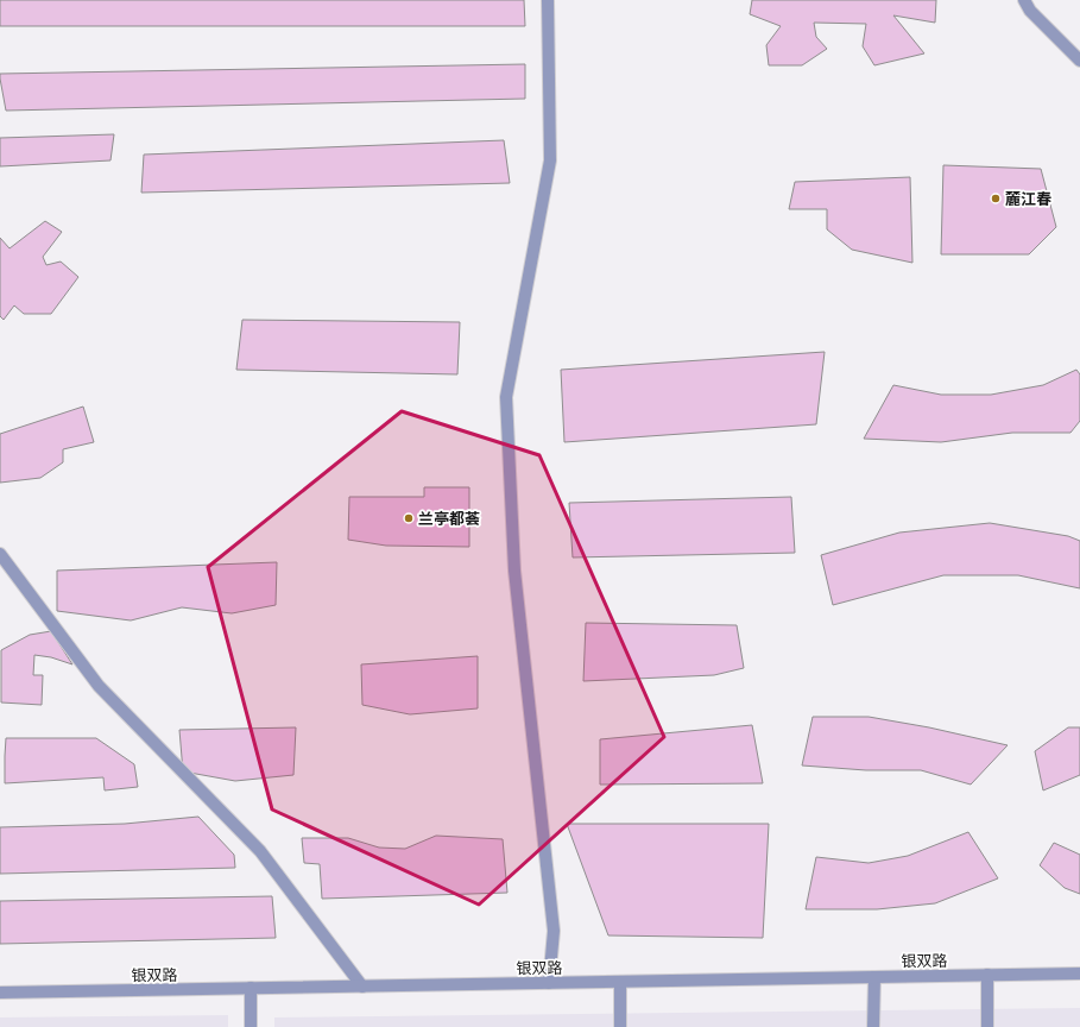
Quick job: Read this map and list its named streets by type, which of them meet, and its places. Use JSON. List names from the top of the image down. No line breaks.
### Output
{"streets":{"street":["银双路"]},"places":["麓江春","兰亭都荟"]}
